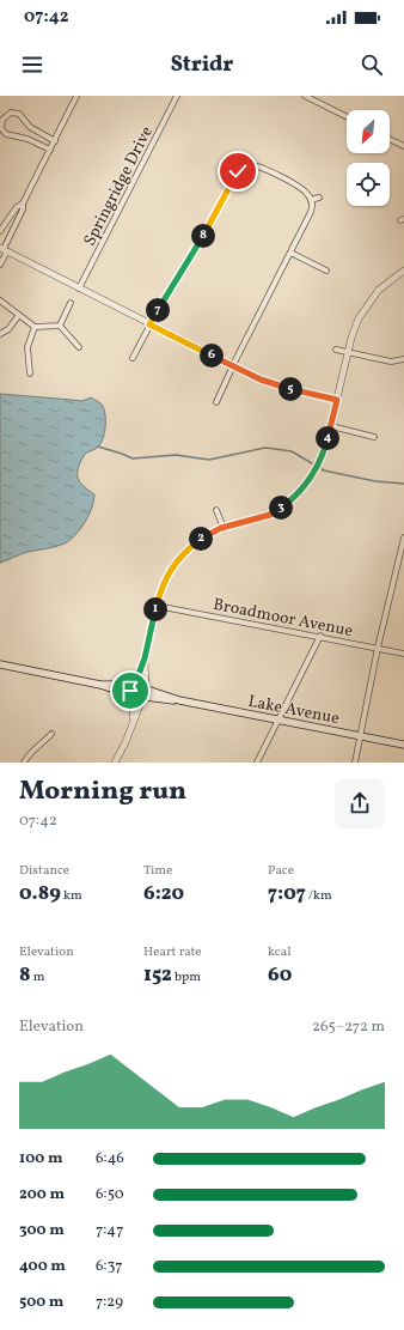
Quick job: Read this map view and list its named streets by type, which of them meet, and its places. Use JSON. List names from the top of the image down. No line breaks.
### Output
{"streets":{"main road":["Lake Avenue"],"street":["Springridge Drive","Broadmoor Avenue"]},"north":"bottom left","page":{"status":"07:42","header":"Stridr","pins":["8","7","6","5","4","3","2","1"],"heading":["Morning run","07:42"],"stats":[["Distance","0.89 km"],["Time","6:20"],["Pace","7:07 /km"],["Elevation","8 m"],["Heart rate","152 bpm"],["kcal","60"]],"chart":["Elevation","265–272 m"],"list":[{"name":"100 m","note":"6:46"},{"name":"200 m","note":"6:50"},{"name":"300 m","note":"7:47"},{"name":"400 m","note":"6:37"},{"name":"500 m","note":"7:29"}]}}
